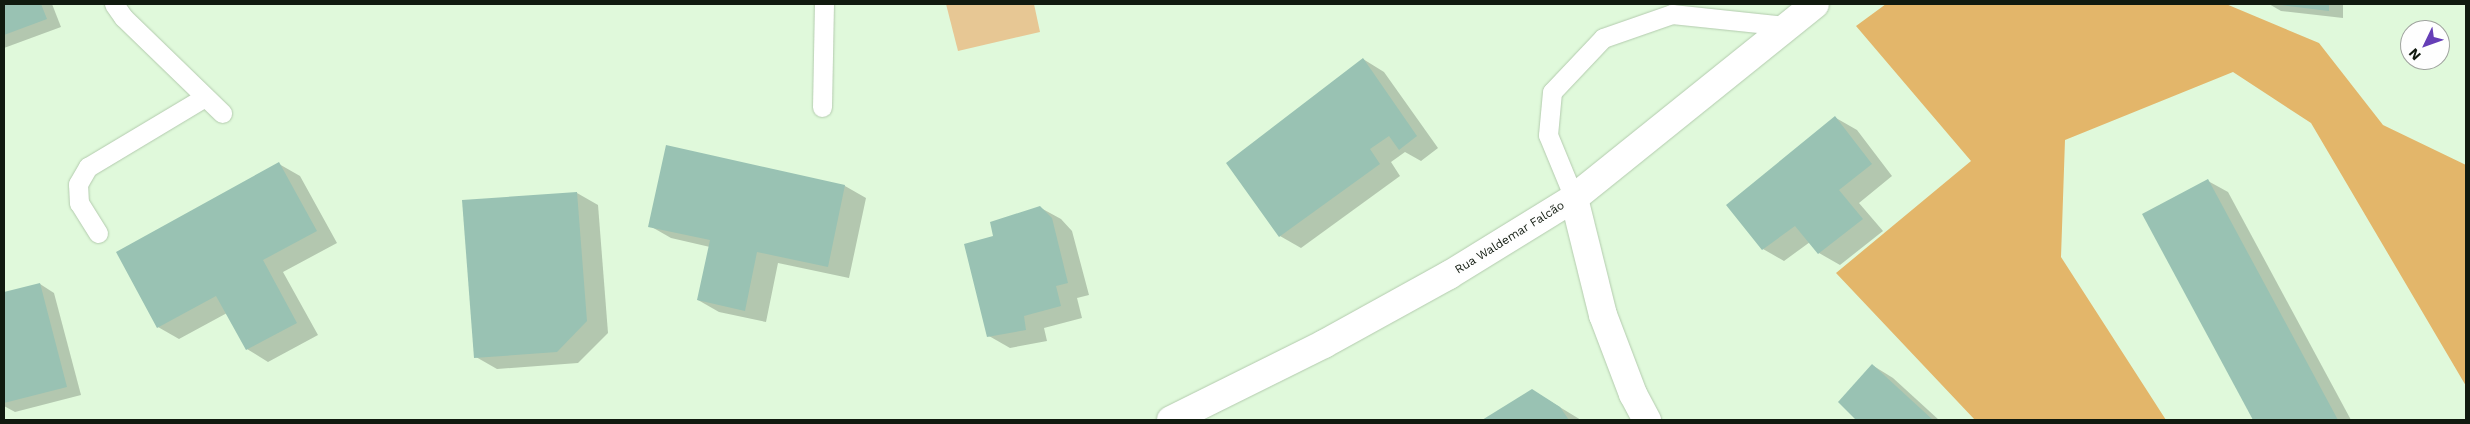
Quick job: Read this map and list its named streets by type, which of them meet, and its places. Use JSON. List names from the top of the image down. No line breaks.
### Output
{"streets":{"street":["Rua Waldemar Falcão"]},"north":"bottom left"}
